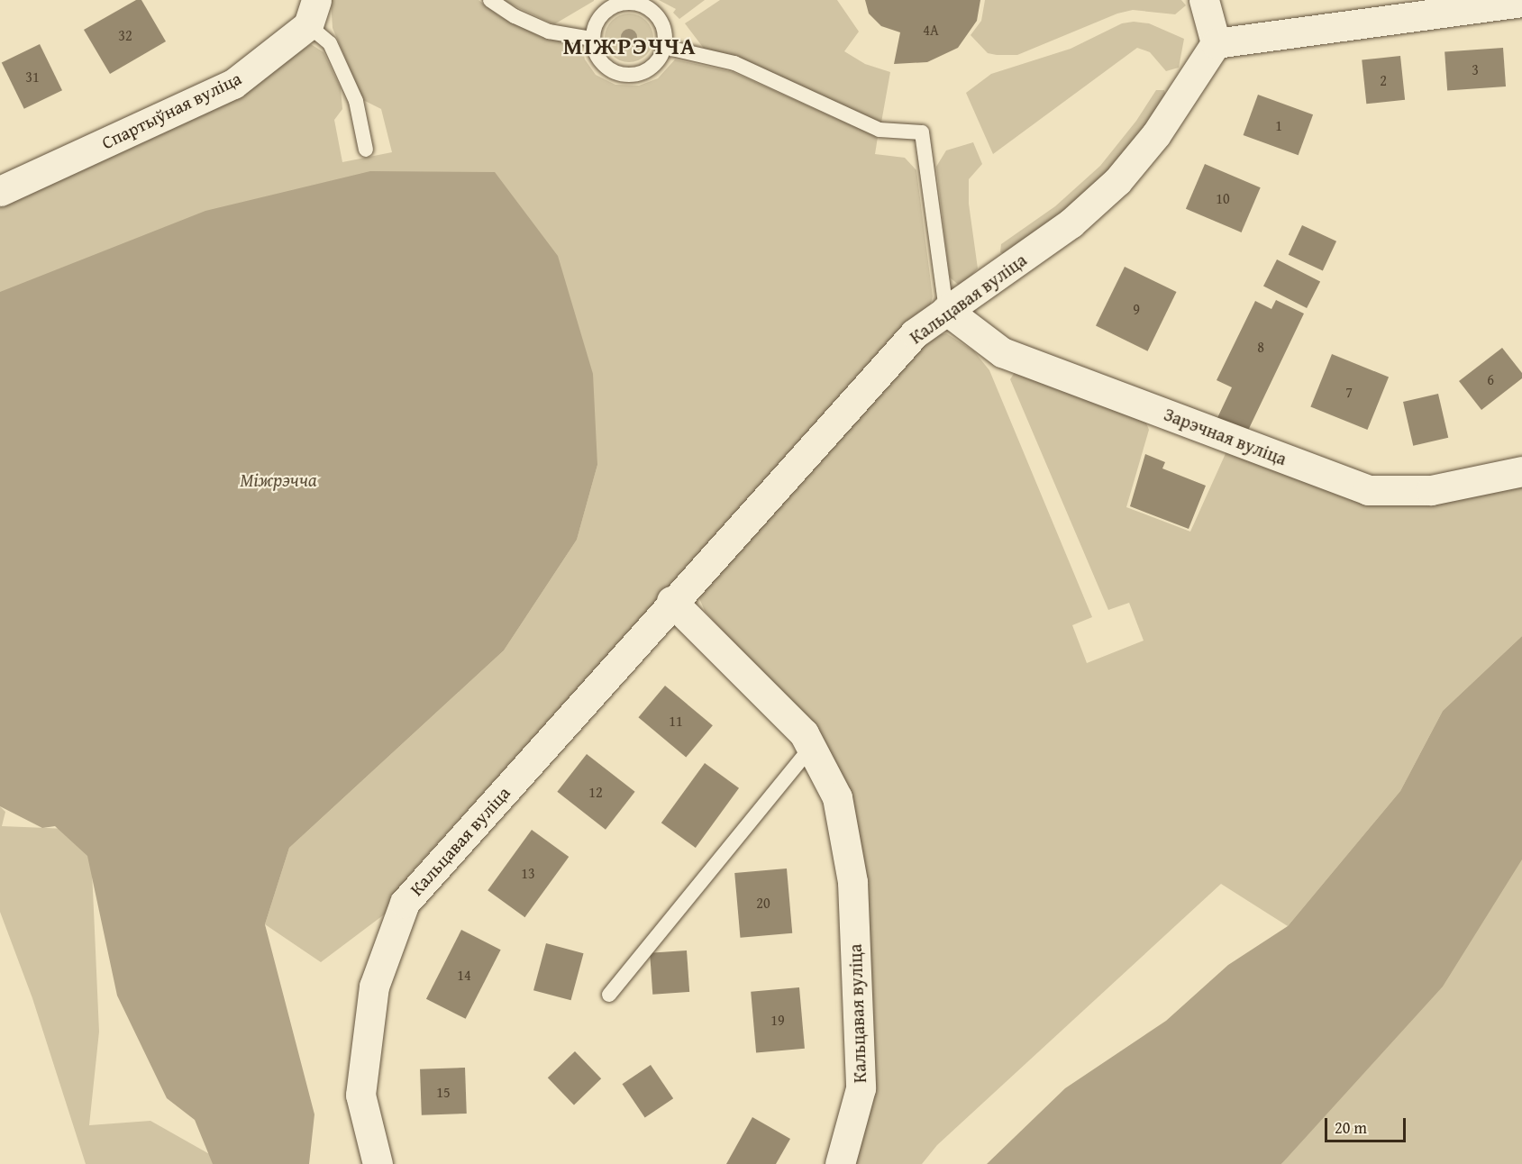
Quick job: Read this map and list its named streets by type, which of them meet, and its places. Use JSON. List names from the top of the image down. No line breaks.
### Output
{"streets":{"street":["Спартыўная вуліца","Кальцавая вуліца","Зарэчная вуліца"]},"crossings":[["Кальцавая вуліца","Зарэчная вуліца"]],"districts":["МІЖРЭЧЧА"],"water":["Міжрэчча"],"house_numbers":["4А","32","3","31","2","1","10","9","8","6","7","11","12","13","20","14","19","15"],"scale_bar":"20 m"}
